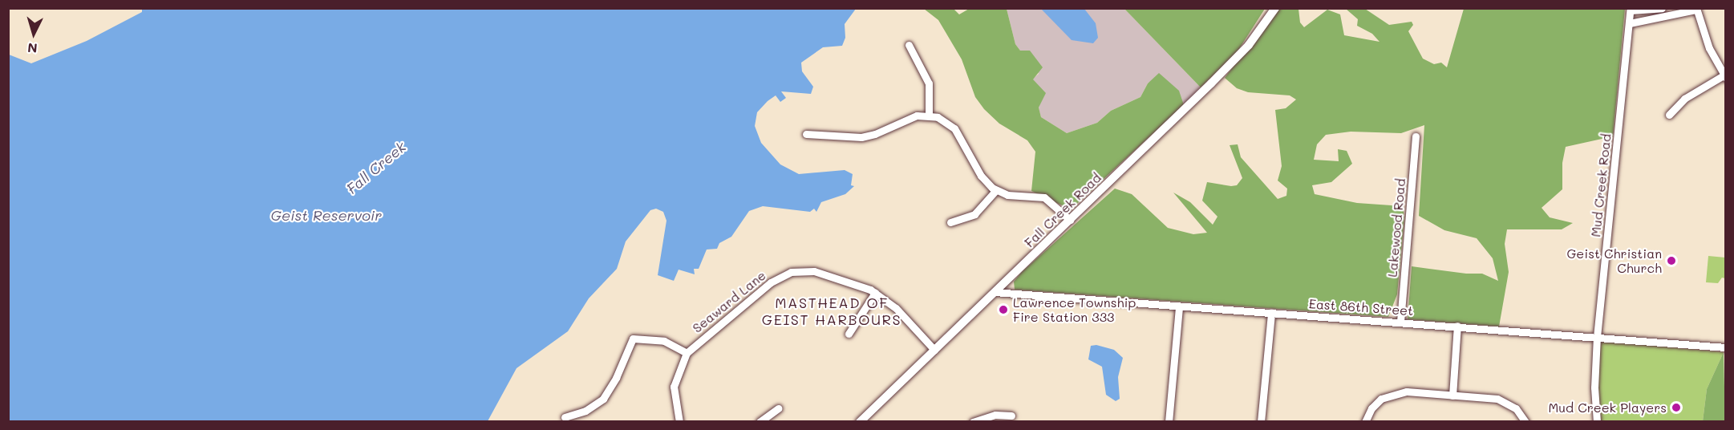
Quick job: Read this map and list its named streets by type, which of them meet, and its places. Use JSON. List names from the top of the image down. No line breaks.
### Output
{"streets":{"main road":["Fall Creek Road"],"street":["Mud Creek Road","Lakewood Road","Seaward Lane","East 86th Street"]},"crossings":[["Mud Creek Road","East 86th Street"],["Fall Creek Road","Seaward Lane"],["Fall Creek Road","East 86th Street"],["Lakewood Road","East 86th Street"]],"districts":["MASTHEAD OF GEIST HARBOURS"],"water":["Fall Creek","Geist Reservoir"],"places":["Geist Christian Church","Lawrence Township Fire Station 333","Mud Creek Players"],"north":"bottom"}
